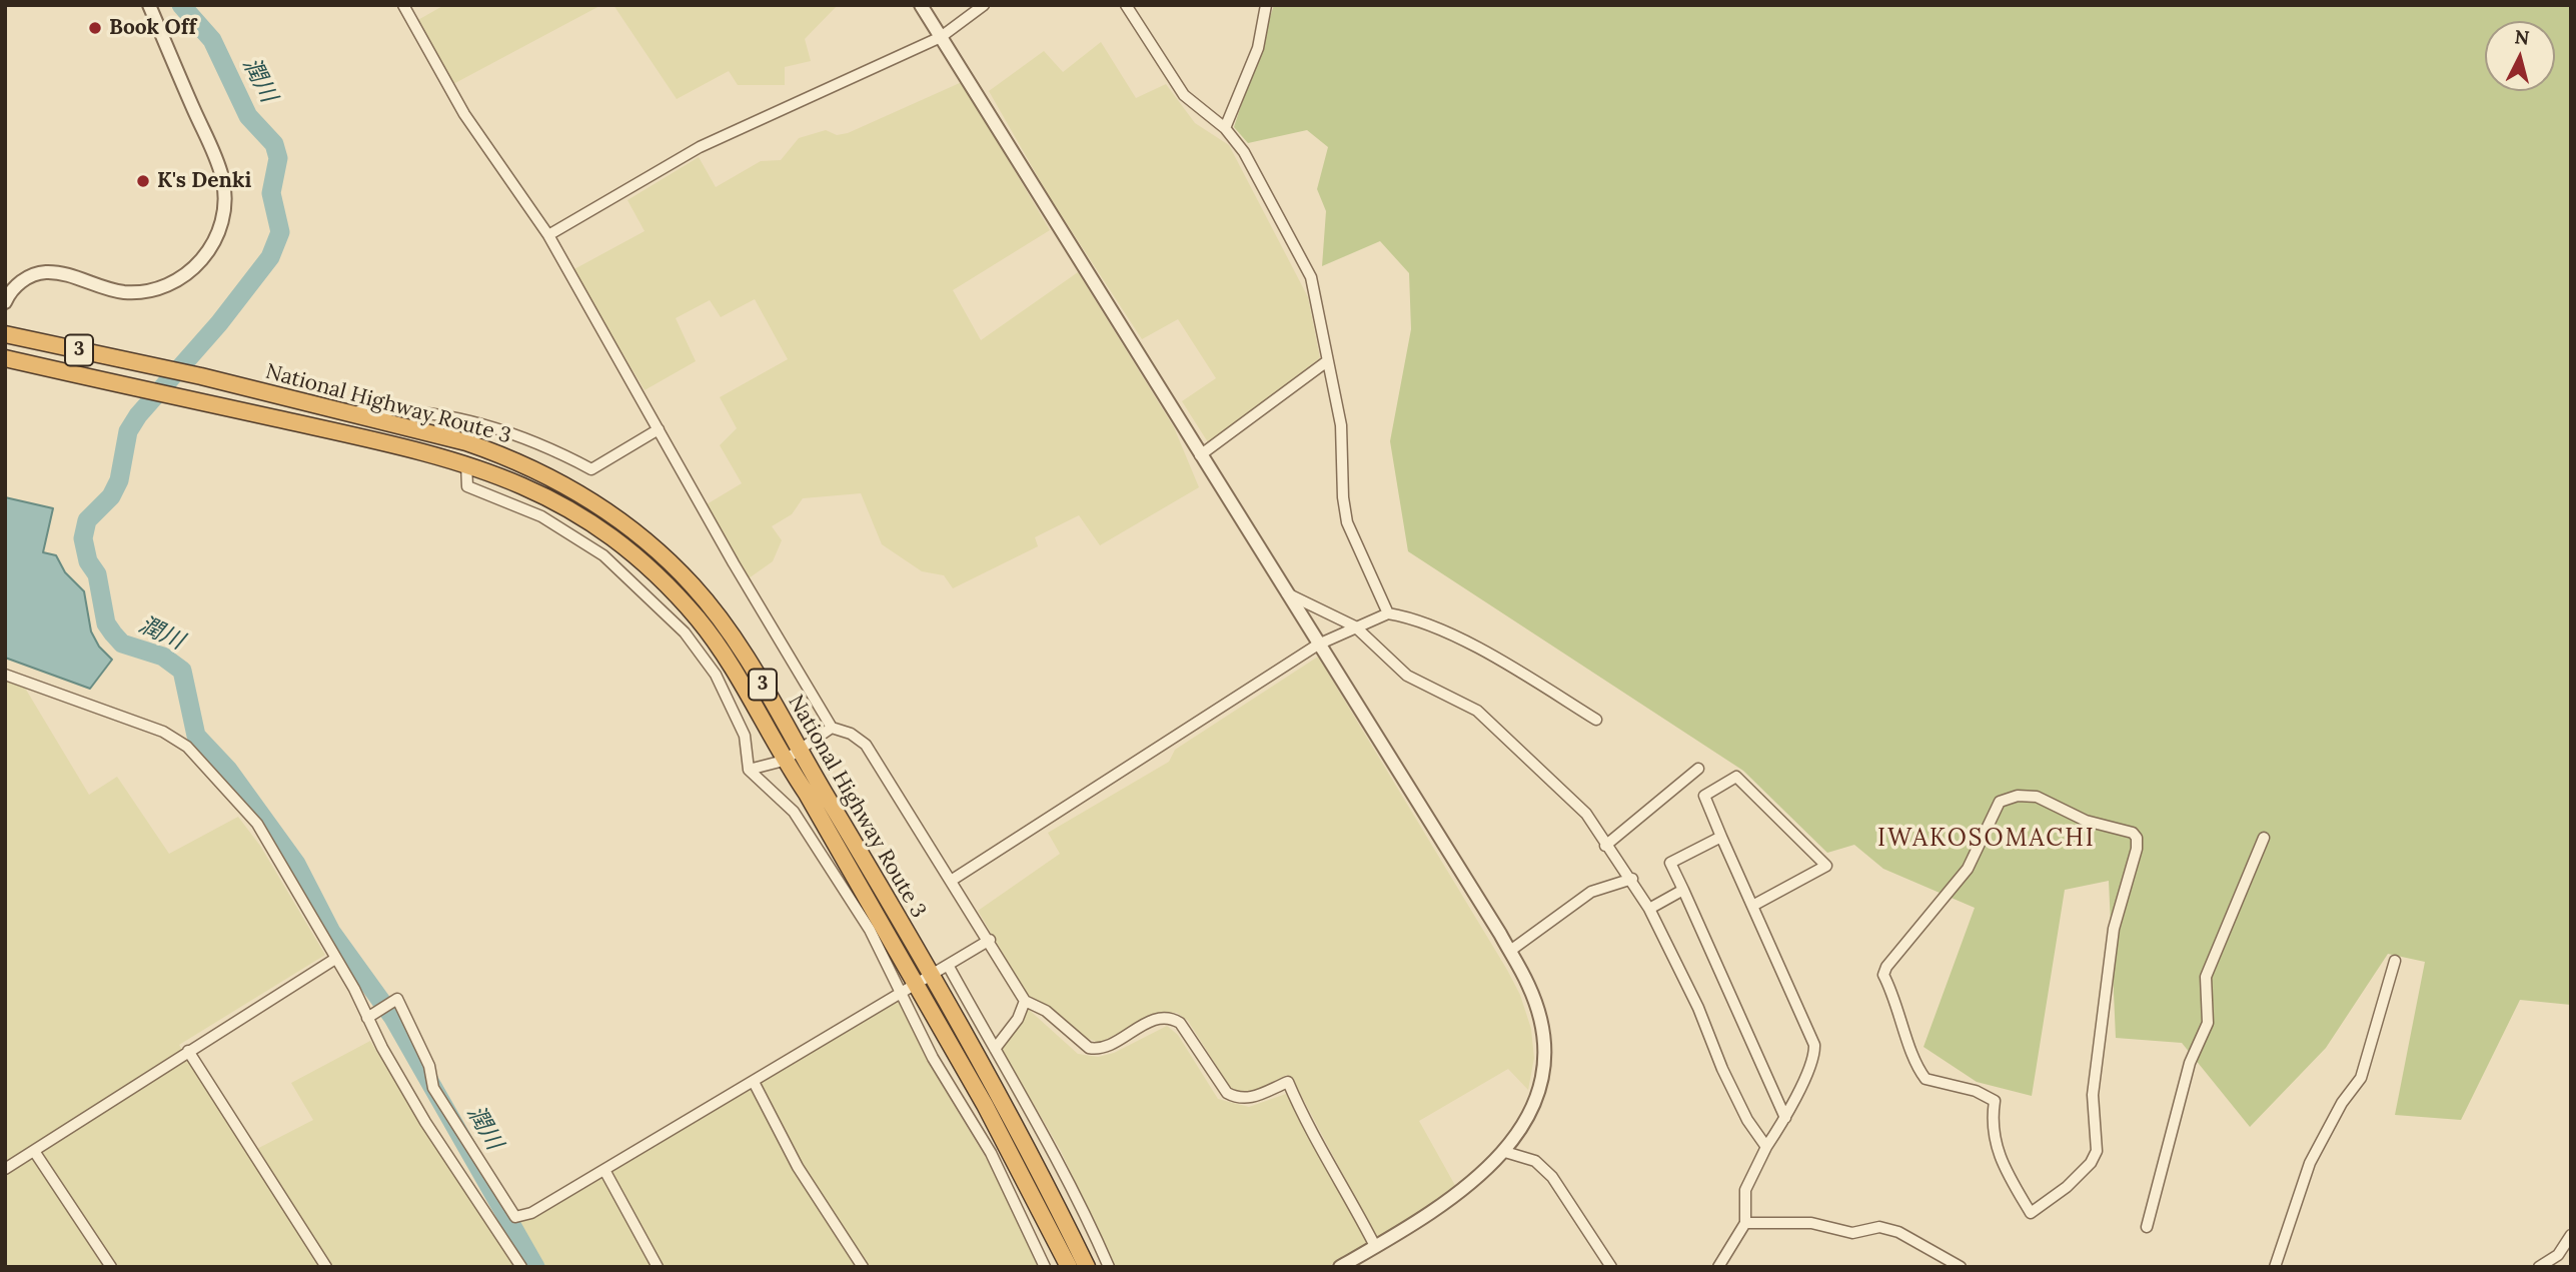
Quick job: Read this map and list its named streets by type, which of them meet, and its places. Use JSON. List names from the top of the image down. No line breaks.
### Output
{"streets":{"highway":["3","National Highway Route 3"]},"districts":["IWAKOSOMACHI"],"water":["潤川"],"places":["Book Off","K's Denki"],"north":"top"}
